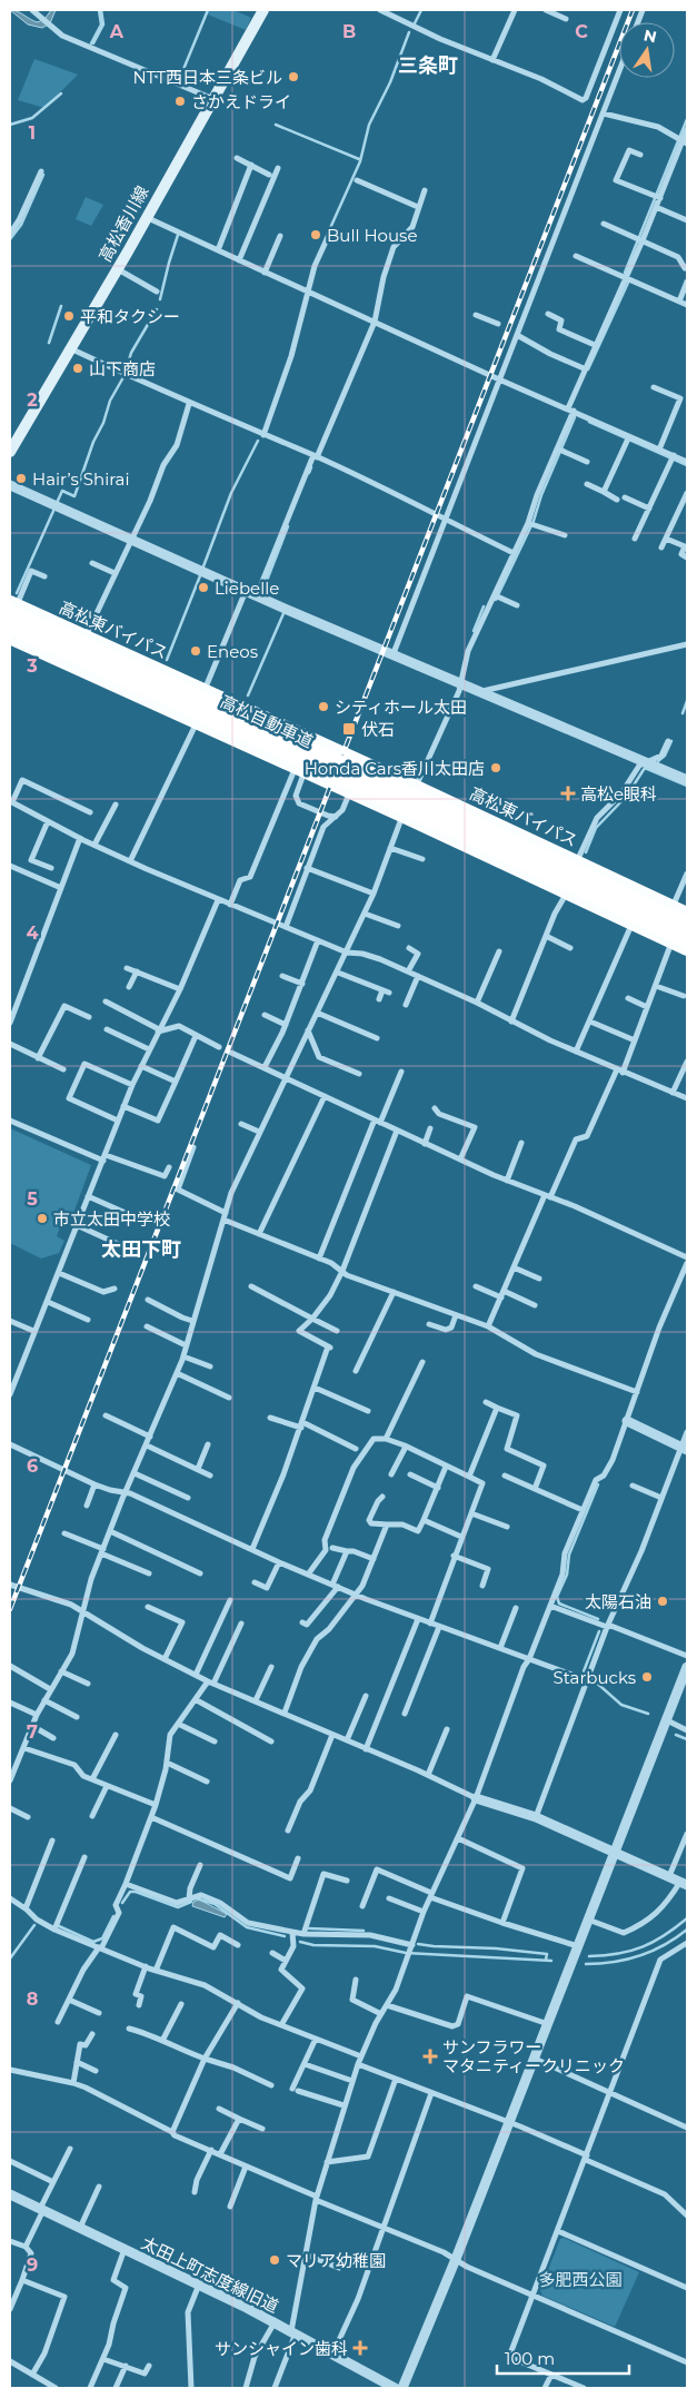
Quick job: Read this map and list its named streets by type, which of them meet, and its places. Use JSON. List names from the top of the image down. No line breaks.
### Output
{"streets":{"highway":["高松東バイパス","高松自動車道"],"main road":["高松香川線"],"street":["太田上町志度線旧道"]},"crossings":[["高松東バイパス","高松自動車道"]],"districts":["三条町","太田下町"],"parks":["多肥西公園"],"places":{"other":["NTT西日本三条ビル","さかえドライ","Bull House","平和タクシー","山下商店","Hair’s Shirai","Liebelle","Eneos","シティホール太田","Honda Cars香川太田店","市立太田中学校","太陽石油","Starbucks","マリア幼稚園"],"transit":["伏石"],"health":["高松e眼科","サンフラワー マタニティークリニック","サンシャイン歯科"]},"scale_bar":"100 m","north":"top","grid":{"columns":["A","B","C"],"rows":["1","2","3","4","5","6","7","8","9"]}}
